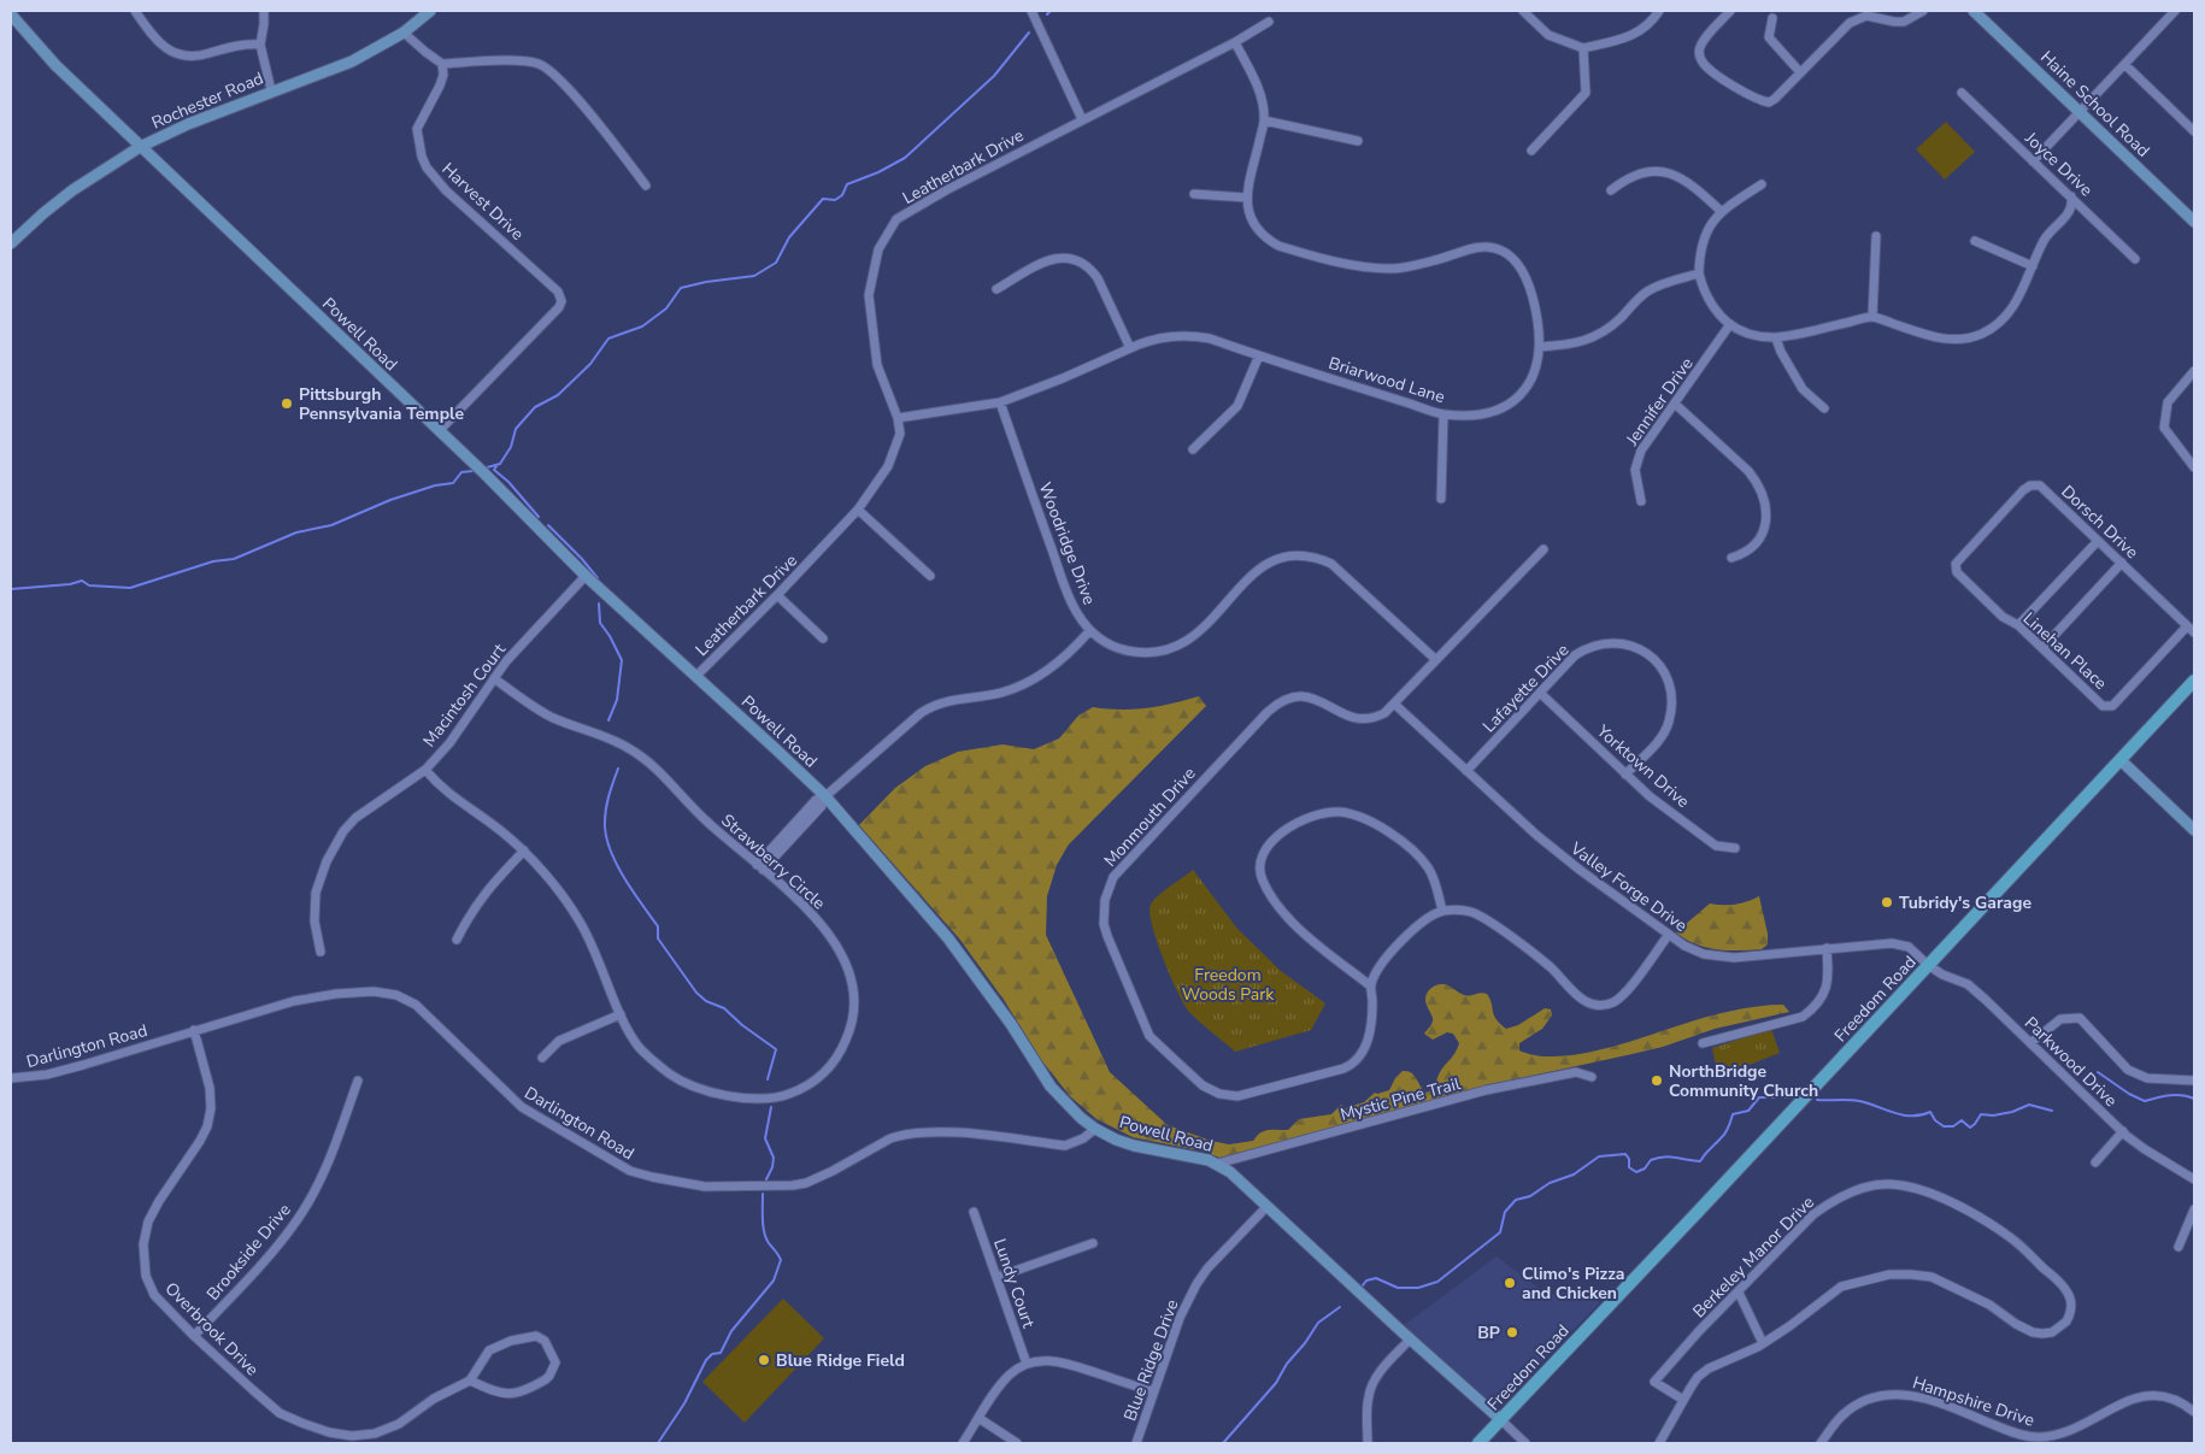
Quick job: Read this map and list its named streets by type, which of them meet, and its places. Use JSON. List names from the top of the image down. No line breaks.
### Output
{"streets":{"main road":["Freedom Road"],"street":["Rochester Road","Haine School Road","Joyce Drive","Leatherbark Drive","Harvest Drive","Powell Road","Briarwood Lane","Jennifer Drive","Dorsch Drive","Woodridge Drive","Linehan Place","Lafayette Drive","Macintosh Court","Yorktown Drive","Monmouth Drive","Strawberry Circle","Valley Forge Drive","Darlington Road","Parkwood Drive","Mystic Pine Trail","Brookside Drive","Berkeley Manor Drive","Lundy Court","Overbrook Drive","Blue Ridge Drive","Hampshire Drive"]},"crossings":[["Rochester Road","Powell Road"],["Leatherbark Drive","Powell Road"],["Leatherbark Drive","Briarwood Lane"],["Harvest Drive","Powell Road"],["Powell Road","Macintosh Court"],["Powell Road","Freedom Road"],["Powell Road","Darlington Road"],["Powell Road","Mystic Pine Trail"],["Powell Road","Blue Ridge Drive"],["Briarwood Lane","Woodridge Drive"],["Dorsch Drive","Linehan Place"],["Woodridge Drive","Monmouth Drive"],["Lafayette Drive","Yorktown Drive"],["Lafayette Drive","Valley Forge Drive"],["Macintosh Court","Strawberry Circle"],["Monmouth Drive","Valley Forge Drive"],["Valley Forge Drive","Freedom Road"],["Valley Forge Drive","Parkwood Drive"],["Freedom Road","Parkwood Drive"],["Darlington Road","Overbrook Drive"],["Brookside Drive","Overbrook Drive"]],"parks":["Freedom Woods Park"],"places":["Pittsburgh Pennsylvania Temple","Tubridy's Garage","NorthBridge Community Church","Climo's Pizza and Chicken","BP","Blue Ridge Field"]}
